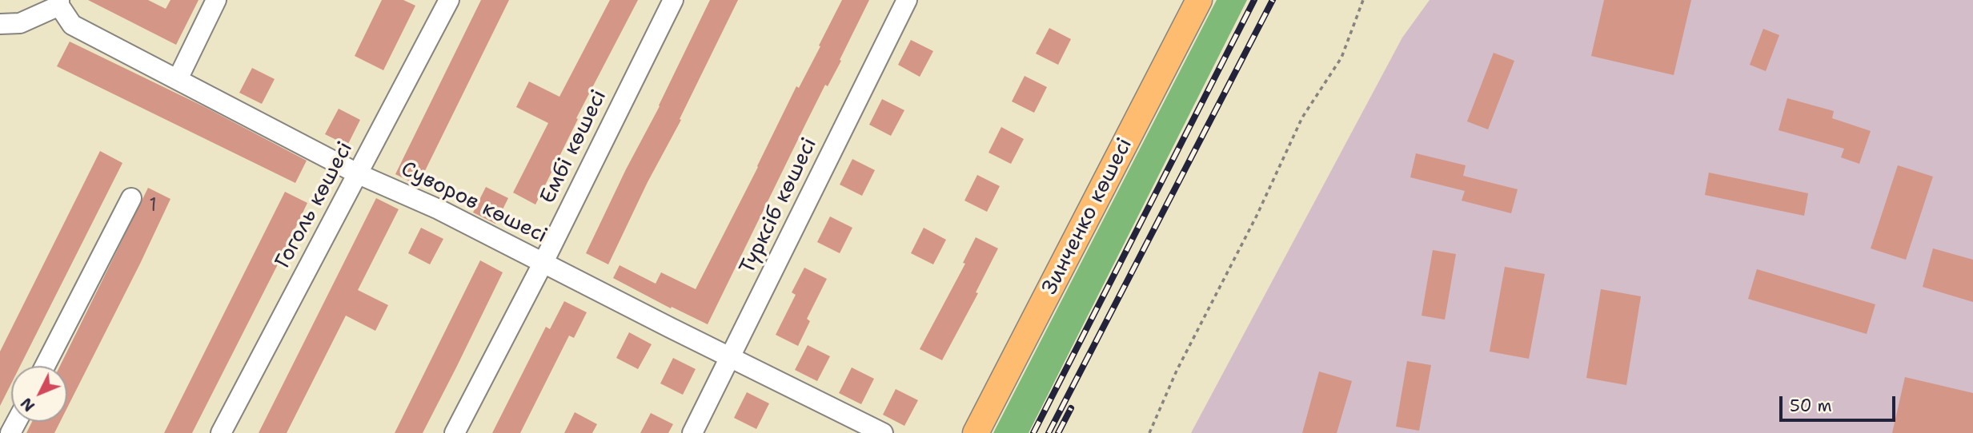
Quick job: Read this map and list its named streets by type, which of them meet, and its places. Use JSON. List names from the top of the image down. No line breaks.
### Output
{"streets":{"main road":["Зинченко көшесі"],"street":["Ембі көшесі","Суворов көшесі","Гоголь көшесі","Түрксіб көшесі"]},"crossings":[["Ембі көшесі","Суворов көшесі"],["Суворов көшесі","Гоголь көшесі"],["Суворов көшесі","Түрксіб көшесі"]],"house_numbers":["1"],"scale_bar":"50 m","north":"bottom left"}
